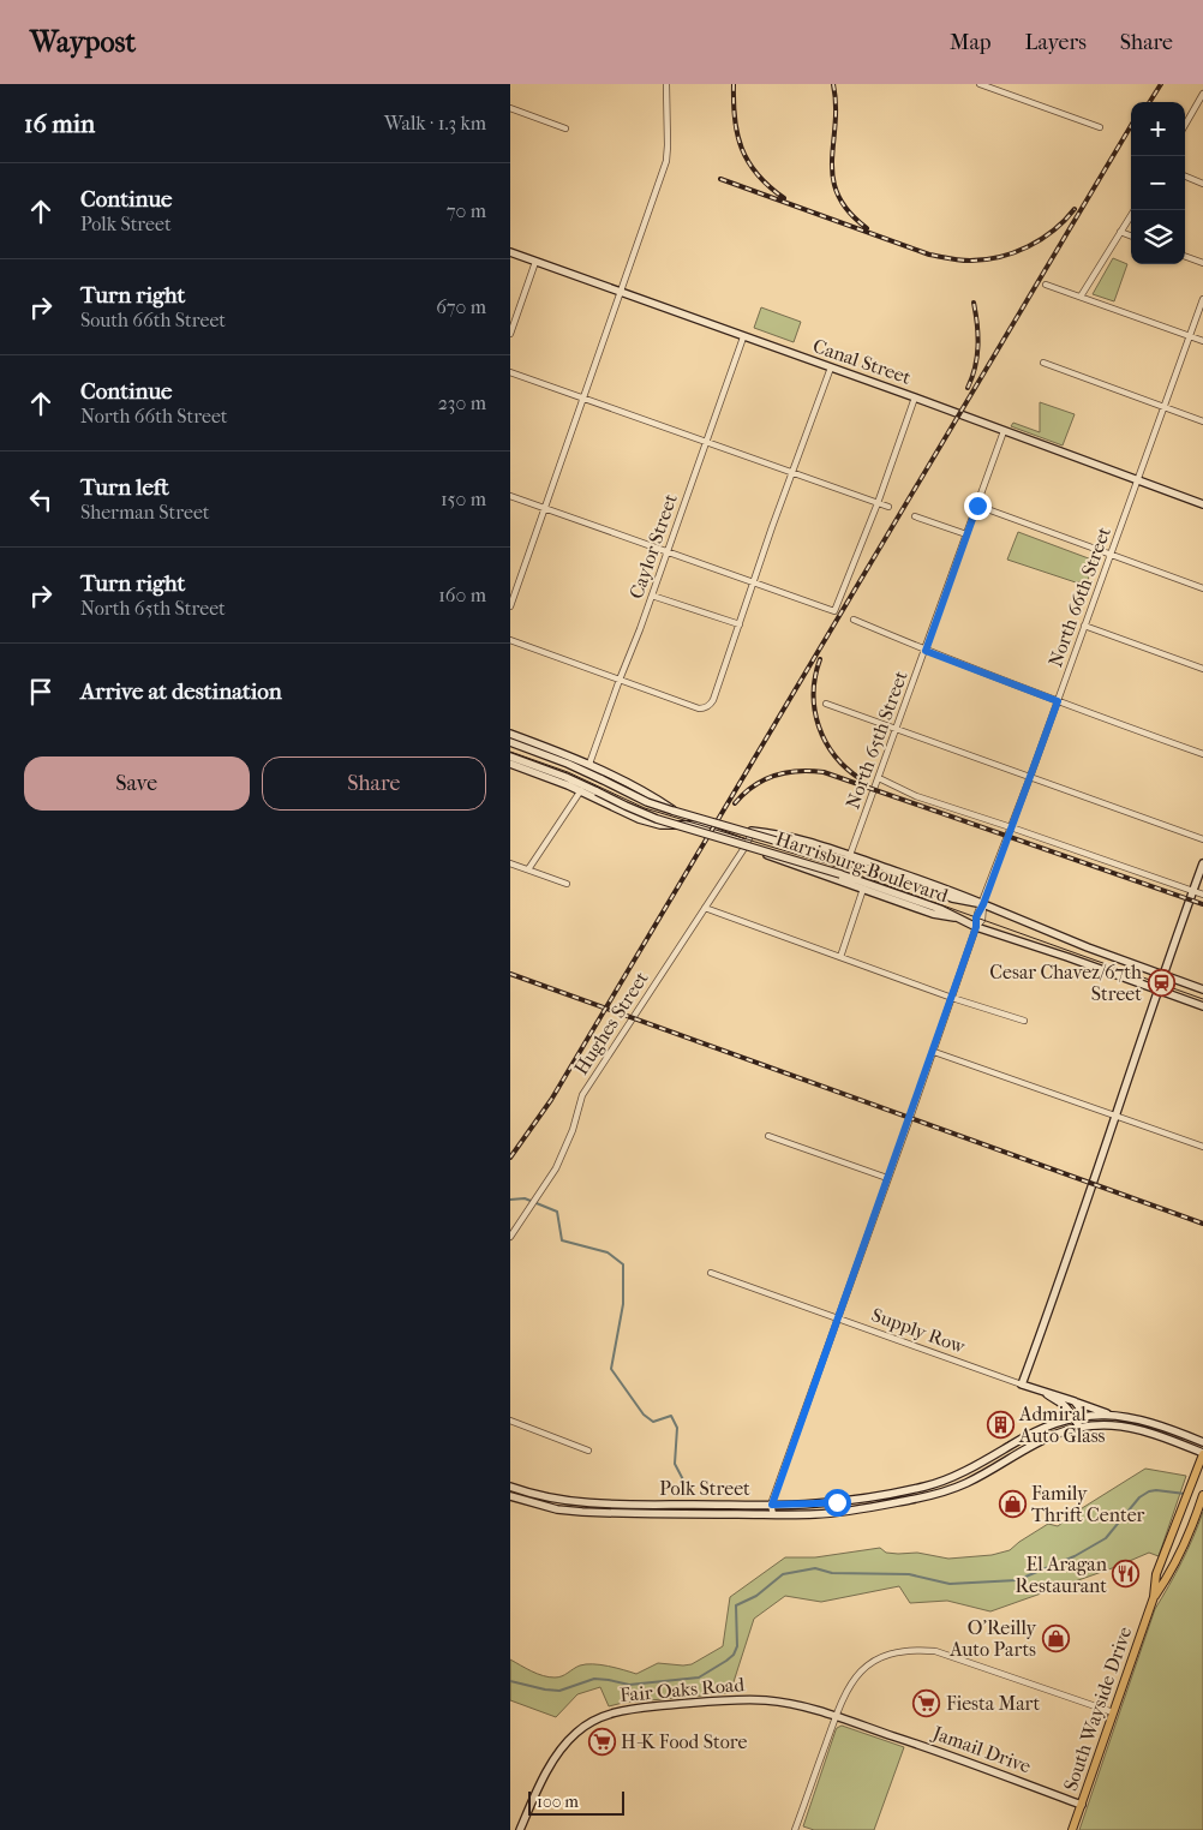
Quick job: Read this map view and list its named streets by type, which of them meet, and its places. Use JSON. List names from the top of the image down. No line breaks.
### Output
{"streets":{"main road":["Canal Street","Harrisburg Boulevard","Supply Row","Polk Street","Fair Oaks Road","South Wayside Drive","Jamail Drive"],"street":["Caylor Street","North 66th Street","North 65th Street","Hughes Street"]},"crossings":[["Canal Street","Caylor Street"],["Canal Street","North 66th Street"],["Canal Street","North 65th Street"],["North 66th Street","Harrisburg Boulevard"],["North 66th Street","Supply Row"],["North 66th Street","Polk Street"],["North 65th Street","Harrisburg Boulevard"],["Supply Row","Polk Street"],["Polk Street","South Wayside Drive"],["Fair Oaks Road","Jamail Drive"],["South Wayside Drive","Jamail Drive"]],"places":{"station":["Cesar Chavez/67th Street"],"building":["Admiral Auto Glass"],"shop":["Family Thrift Center","O'Reilly Auto Parts"],"restaurant":["El Aragan Restaurant"],"supermarket":["Fiesta Mart","H-K Food Store"]},"scale_bar":"100 m","page":{"header":"Waypost","nav":["Map","Layers","Share"],"heading":["16 min","Walk · 1.3 km"],"map_buttons":["+","−"],"list":[["Continue","Polk Street","70 m"],["Turn right","South 66th Street","670 m"],["Continue","North 66th Street","230 m"],["Turn left","Sherman Street","150 m"],["Turn right","North 65th Street","160 m"],"Arrive at destination"],"buttons":["Save","Share"],"scale":"100 m"}}
